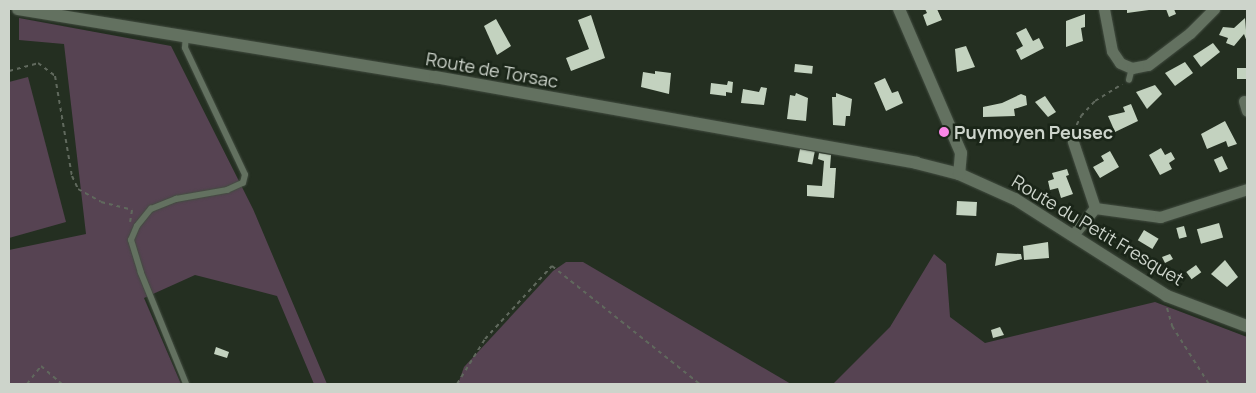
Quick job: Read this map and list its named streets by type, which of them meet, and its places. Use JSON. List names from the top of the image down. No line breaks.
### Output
{"streets":{"street":["Route de Torsac","Route du Petit Fresquet"]},"crossings":[["Route de Torsac","Route du Petit Fresquet"]],"places":["Puymoyen Peusec"]}
